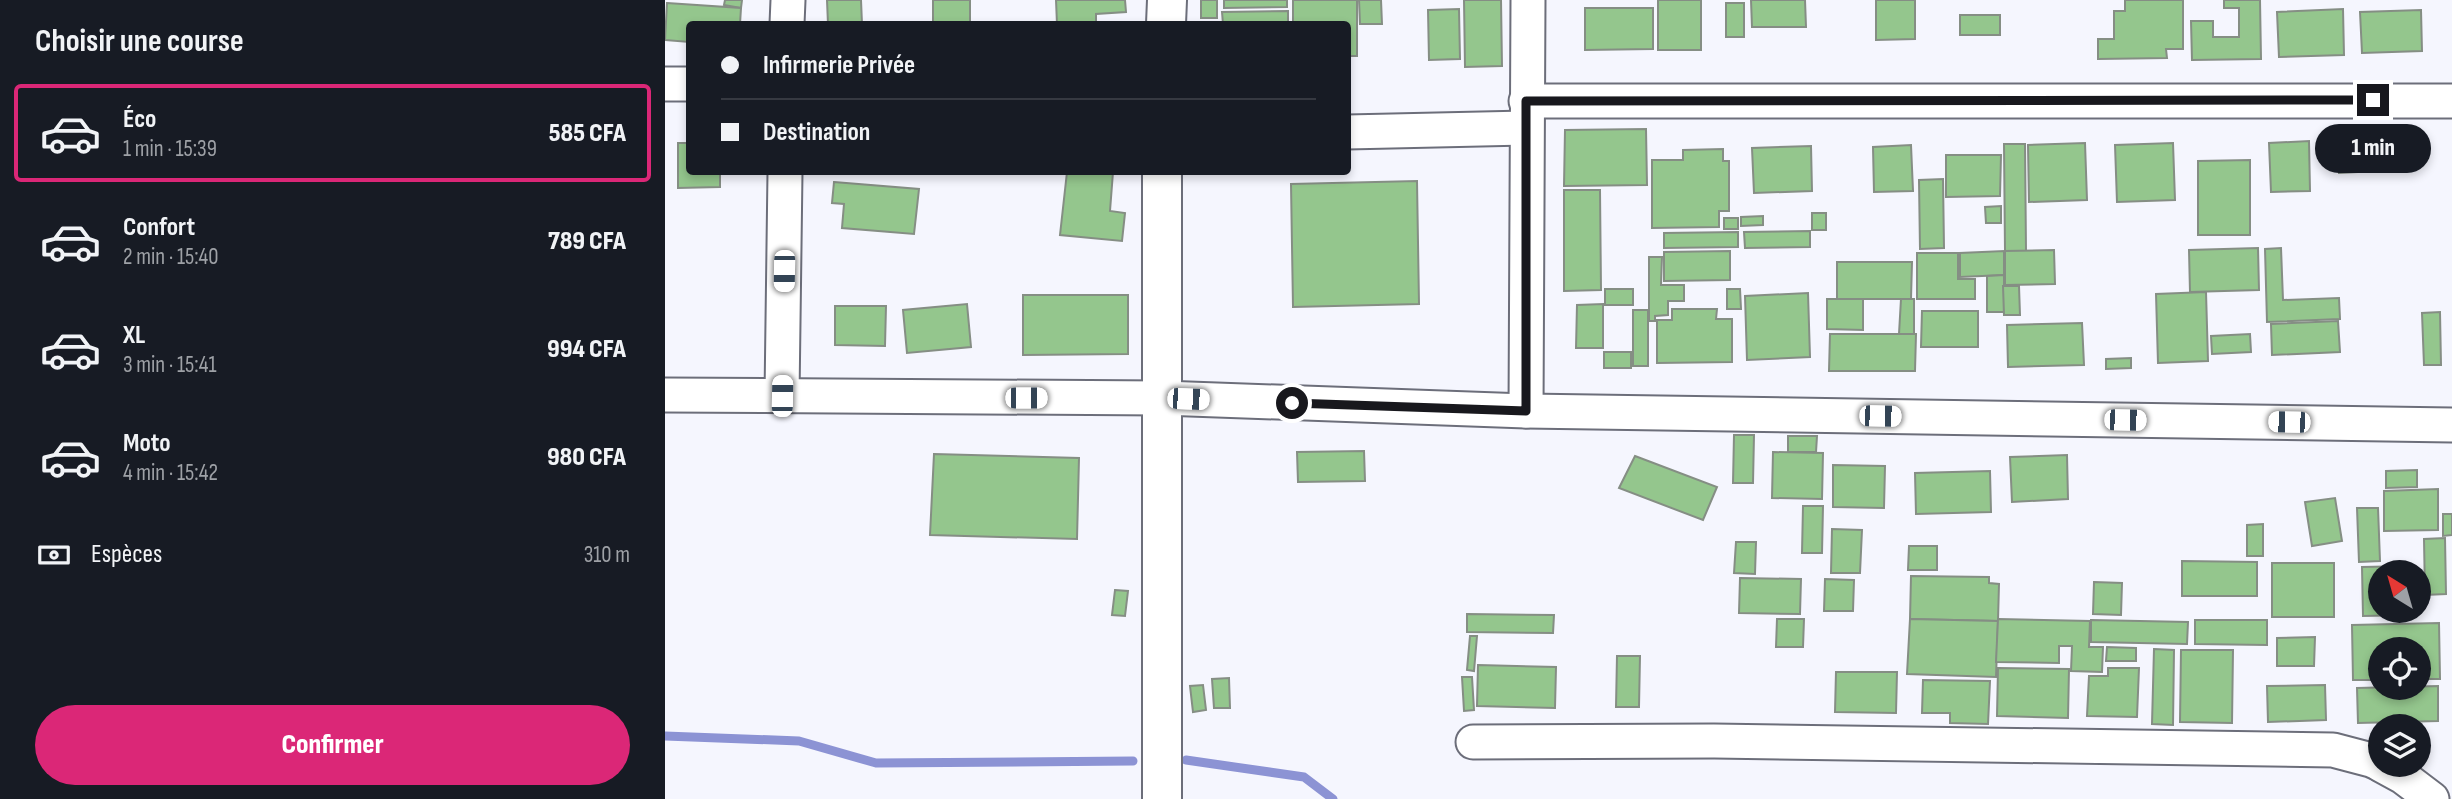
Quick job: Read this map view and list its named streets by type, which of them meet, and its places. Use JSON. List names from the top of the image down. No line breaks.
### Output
{"north":"top left","page":{"heading":"Choisir une course","banner":["Infirmerie Privée","Destination"],"list":[{"name":"Éco","note":"1 min · 15:39","value":"585 CFA"},{"name":"Confort","note":"2 min · 15:40","value":"789 CFA"},{"name":"XL","note":"3 min · 15:41","value":"994 CFA"},{"name":"Moto","note":"4 min · 15:42","value":"980 CFA"}],"bubble":"1 min","pay":["Espèces","310 m"],"buttons":"Confirmer"}}
